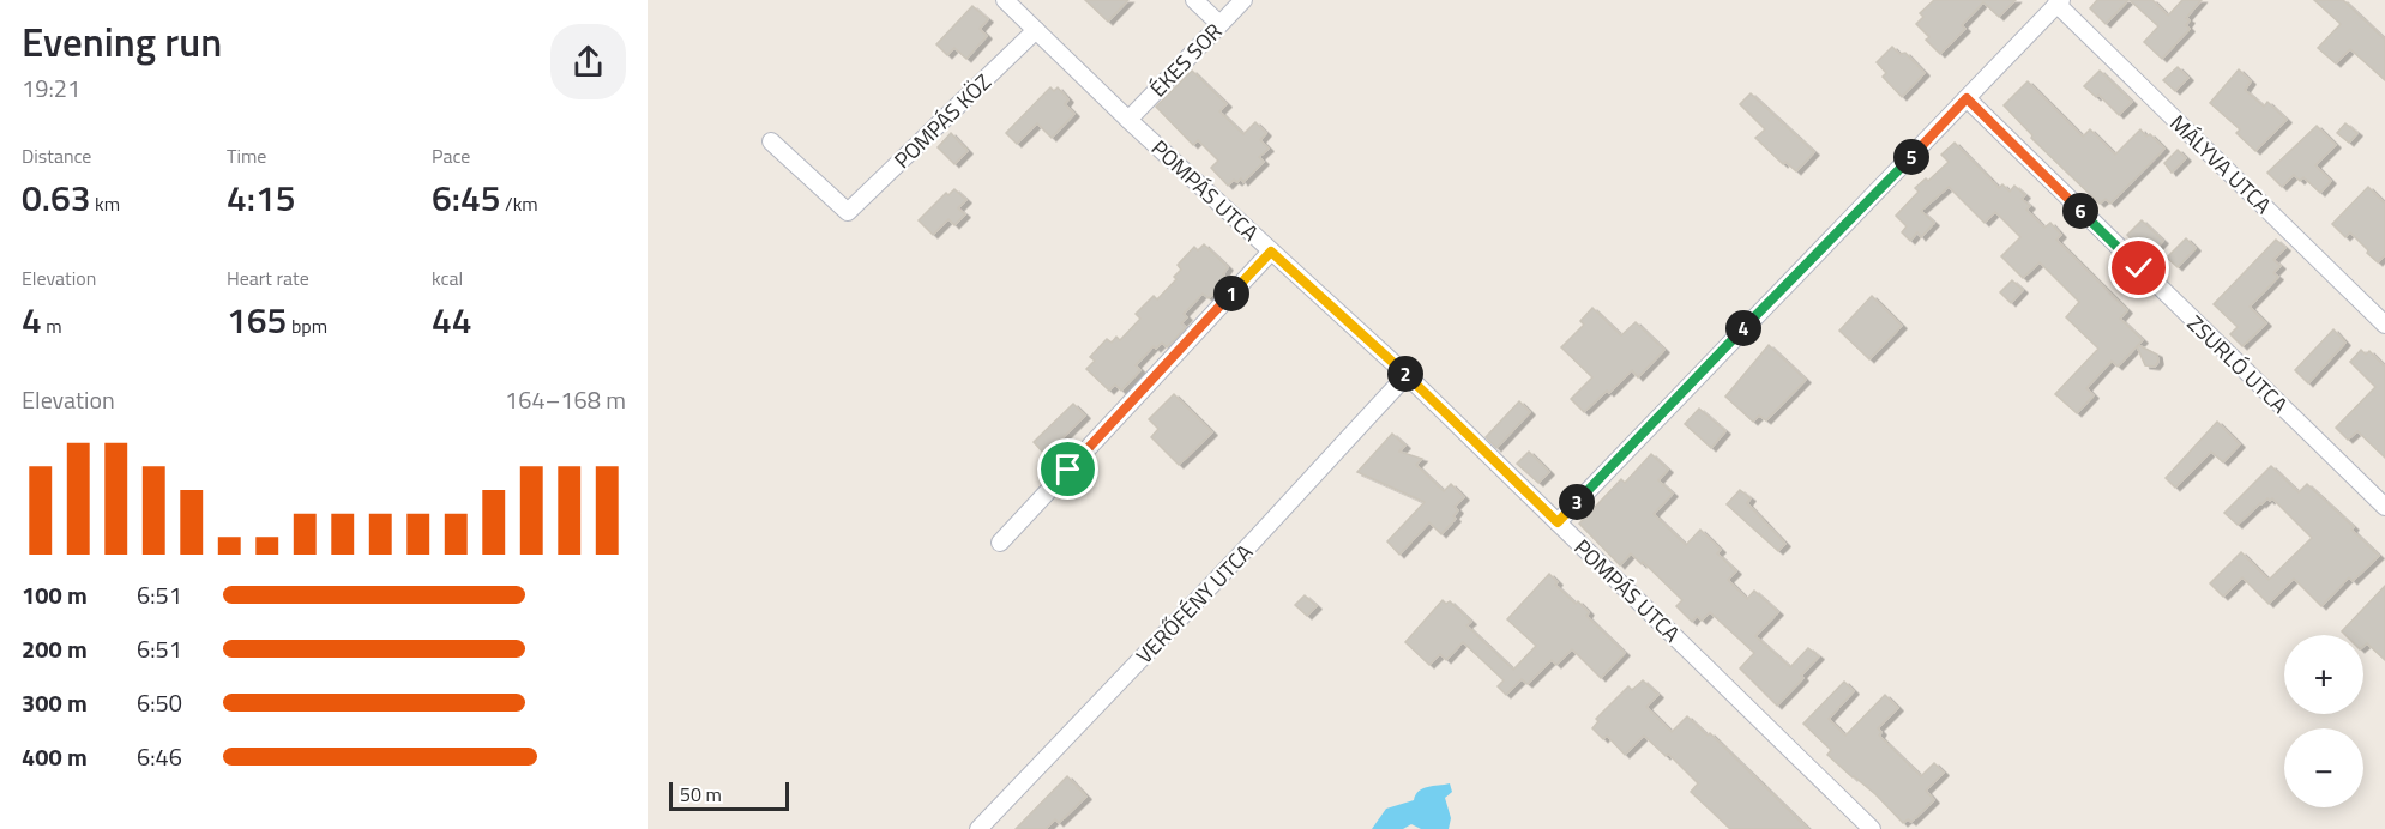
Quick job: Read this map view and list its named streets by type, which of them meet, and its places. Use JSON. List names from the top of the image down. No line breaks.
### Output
{"streets":{"street":["ÉKES SOR","POMPÁS KÖZ","MÁLYVA UTCA","POMPÁS UTCA","ZSURLÓ UTCA","VERŐFÉNY UTCA"]},"crossings":[["ÉKES SOR","POMPÁS UTCA"],["POMPÁS KÖZ","POMPÁS UTCA"],["POMPÁS UTCA","VERŐFÉNY UTCA"]],"scale_bar":"50 m","page":{"heading":["Evening run","19:21"],"stats":[["Distance","0.63 km"],["Time","4:15"],["Pace","6:45 /km"],["Elevation","4 m"],["Heart rate","165 bpm"],["kcal","44"]],"pins":["5","6","1","4","2","3"],"chart":["Elevation","164–168 m"],"list":[{"name":"100 m","note":"6:51"},{"name":"200 m","note":"6:51"},{"name":"300 m","note":"6:50"},{"name":"400 m","note":"6:46"}],"map_buttons":["+","−"],"scale":"50 m"}}
